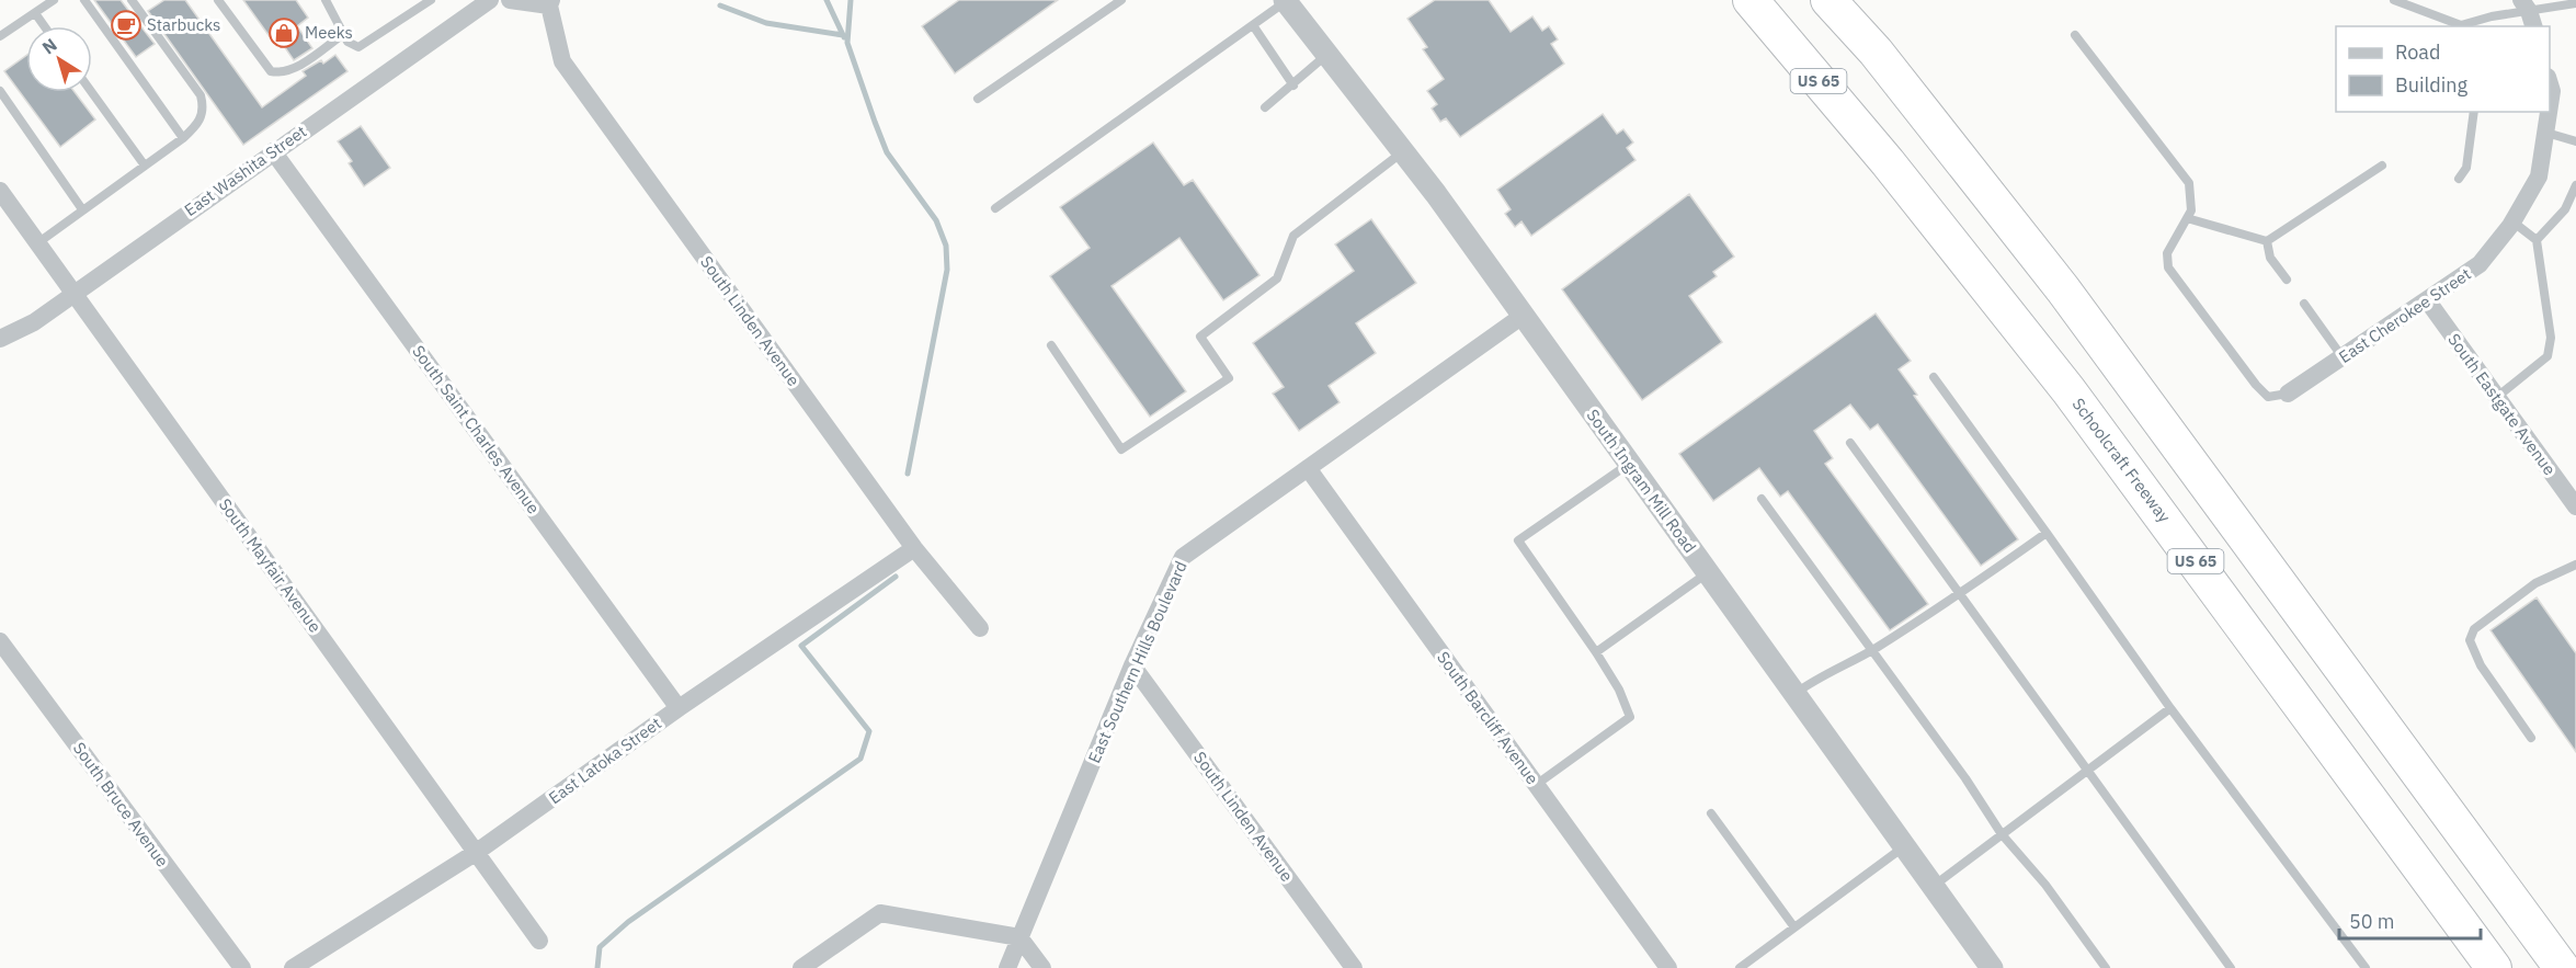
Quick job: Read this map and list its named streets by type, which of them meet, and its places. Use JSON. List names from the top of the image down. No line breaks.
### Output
{"streets":{"highway":["US 65","Schoolcraft Freeway"],"street":["East Washita Street","East Cherokee Street","South Linden Avenue","South Eastgate Avenue","South Saint Charles Avenue","South Ingram Mill Road","South Mayfair Avenue","East Southern Hills Boulevard","South Barcliff Avenue","East Latoka Street","South Bruce Avenue"]},"crossings":[["East Washita Street","South Saint Charles Avenue"],["East Washita Street","South Mayfair Avenue"],["East Cherokee Street","South Eastgate Avenue"],["South Linden Avenue","East Southern Hills Boulevard"],["South Linden Avenue","East Latoka Street"],["South Saint Charles Avenue","East Latoka Street"],["South Ingram Mill Road","East Southern Hills Boulevard"],["South Mayfair Avenue","East Latoka Street"],["East Southern Hills Boulevard","South Barcliff Avenue"]],"places":{"cafe":["Starbucks"],"shop":["Meeks"]},"legend":["Road","Building"],"scale_bar":"50 m","north":"top left"}
